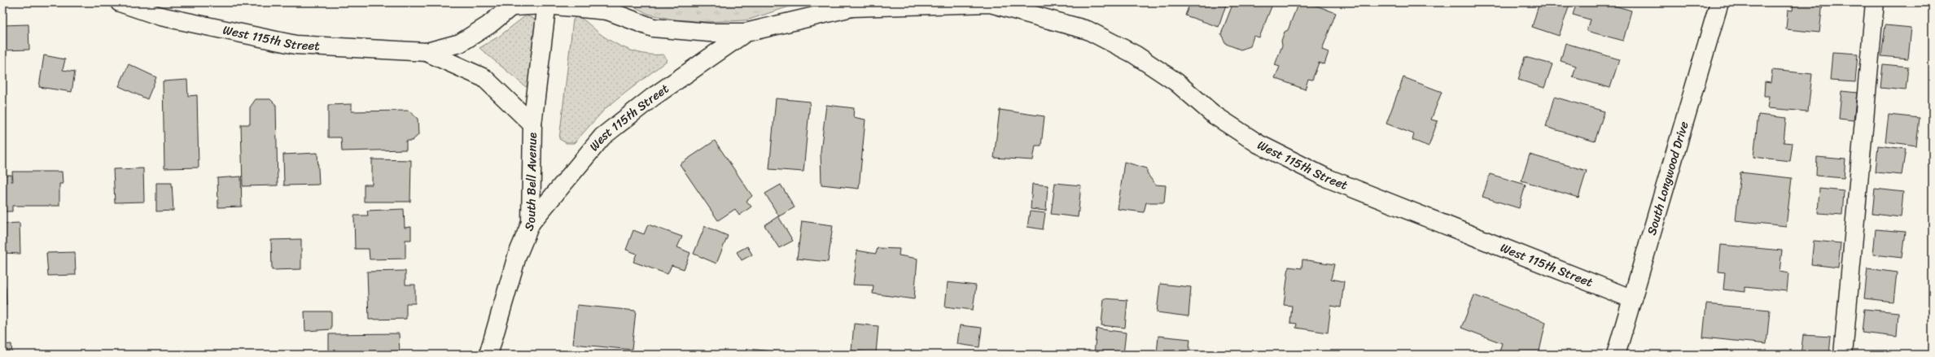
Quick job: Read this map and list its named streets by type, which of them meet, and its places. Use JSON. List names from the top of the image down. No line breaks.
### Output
{"streets":{"street":["West 115th Street","South Longwood Drive","South Bell Avenue"]},"crossings":[["West 115th Street","South Longwood Drive"],["West 115th Street","South Bell Avenue"]]}
